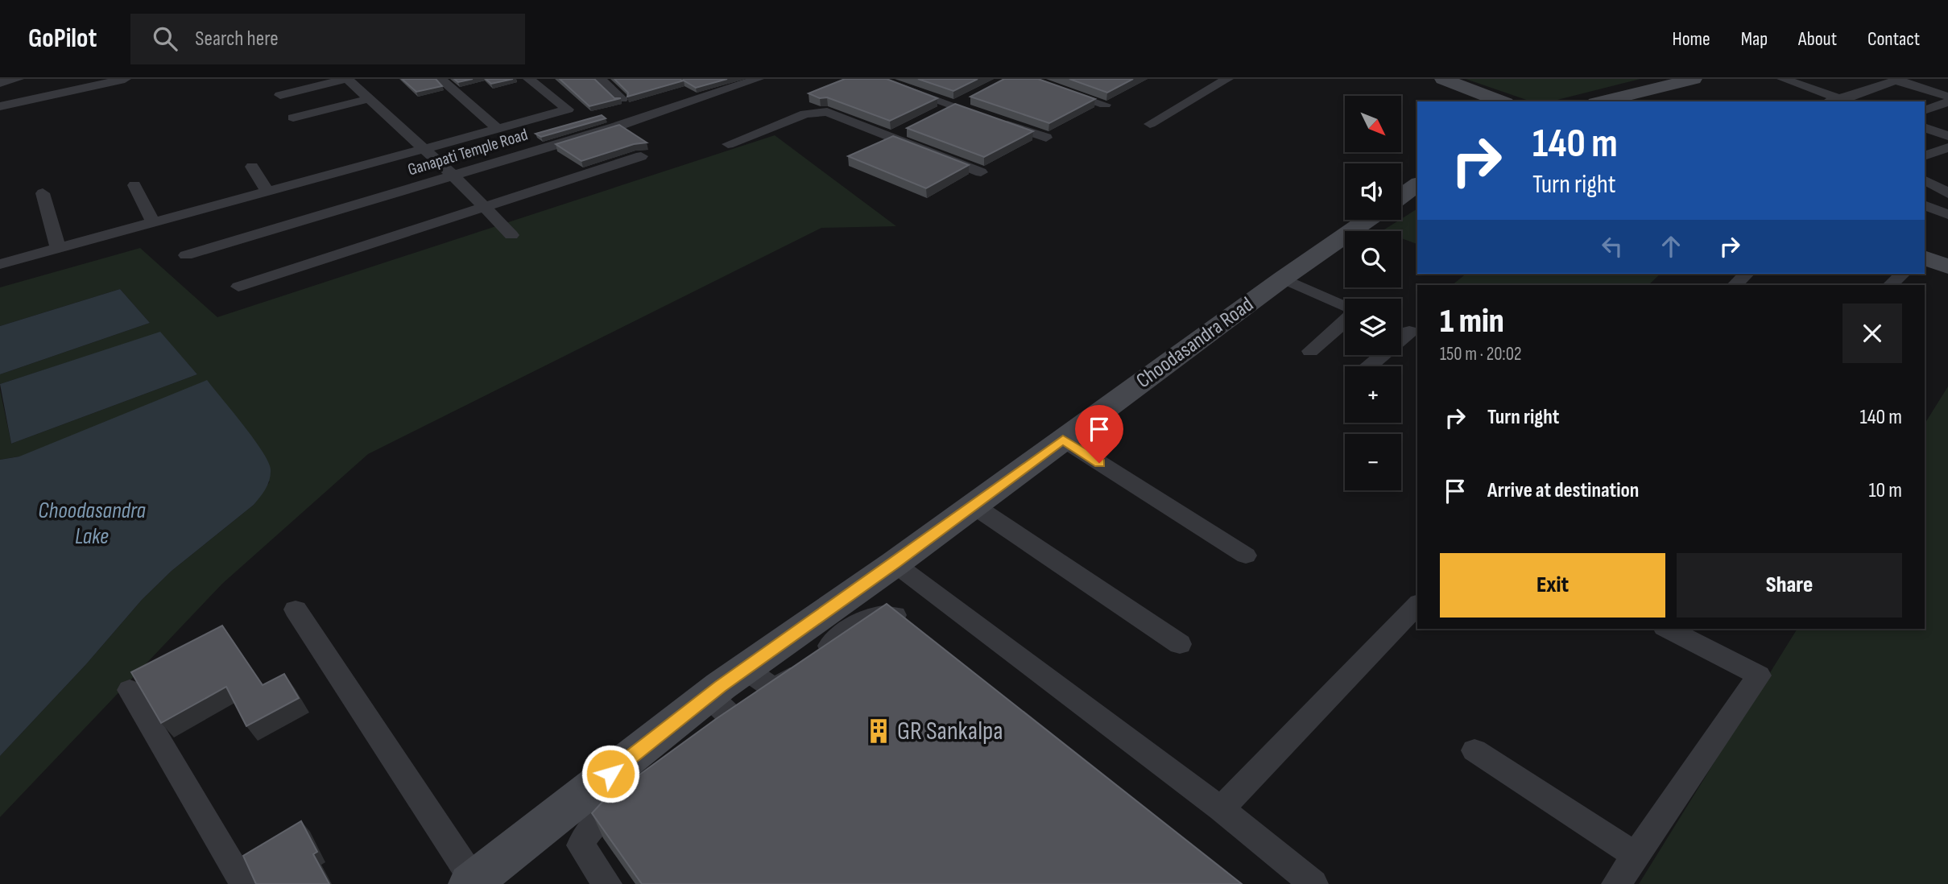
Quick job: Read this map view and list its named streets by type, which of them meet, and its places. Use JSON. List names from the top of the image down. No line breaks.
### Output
{"streets":{"street":["Ganapati Temple Road","Choodasandra Road"]},"water":["Choodasandra Lake"],"places":{"building":["GR Sankalpa"]},"north":"bottom right","page":{"header":"GoPilot","search":"Search here","nav":["Home","Map","About","Contact"],"map_buttons":["+","−"],"turn":["140 m","Turn right"],"heading":["1 min","150 m · 20:02"],"list":[{"name":"Turn right","value":"140 m"},{"name":"Arrive at destination","value":"10 m"}],"buttons":["Exit","Share"]}}
